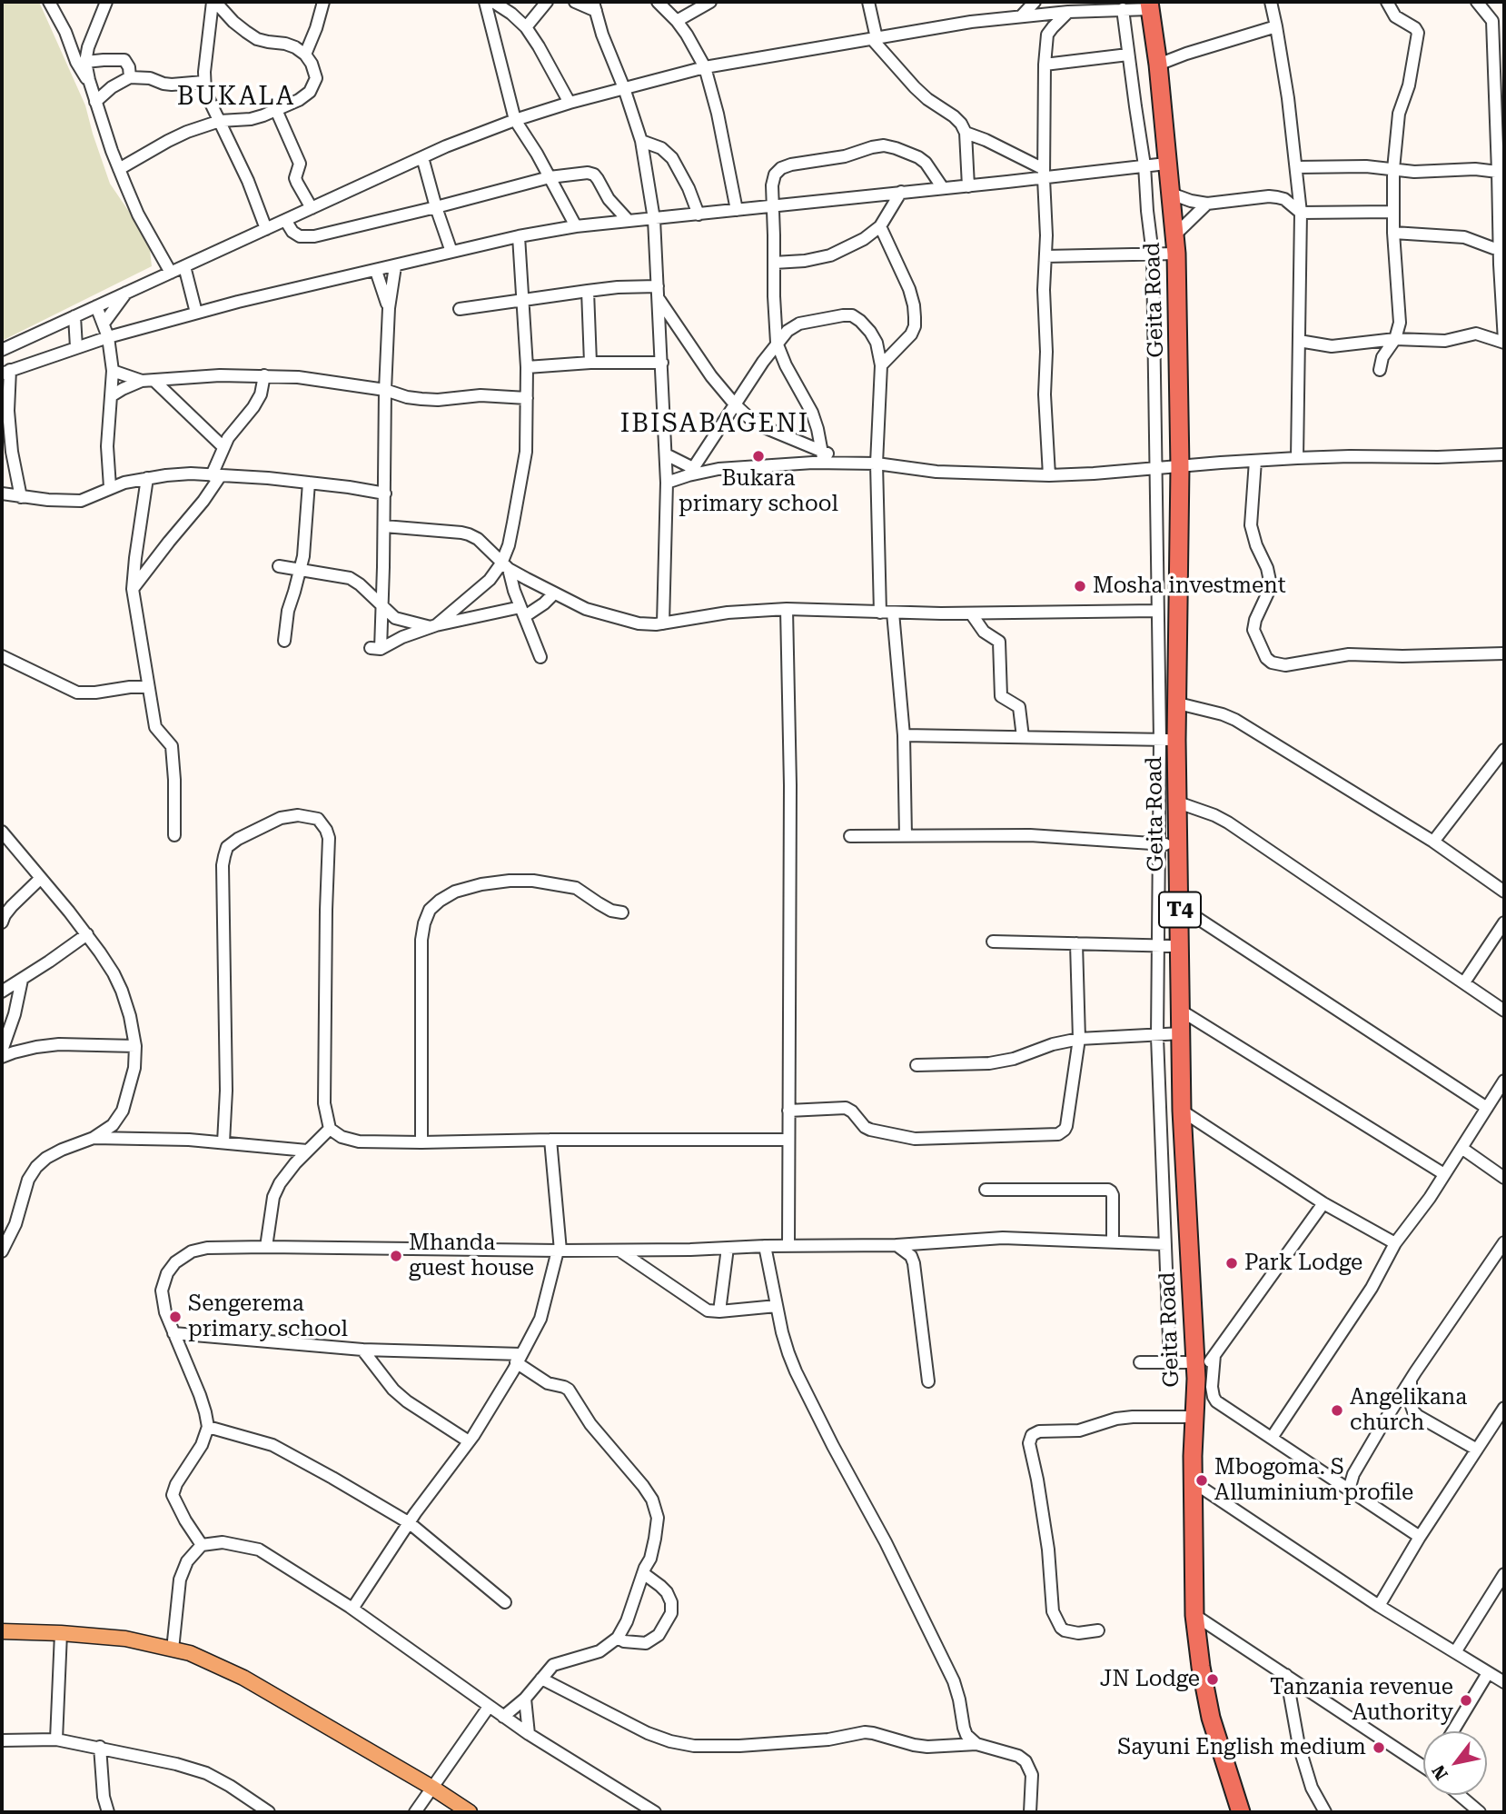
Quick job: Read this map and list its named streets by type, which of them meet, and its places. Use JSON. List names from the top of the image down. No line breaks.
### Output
{"streets":{"highway":["Geita Road","T4"]},"districts":["BUKALA","IBISABAGENI"],"places":["Bukara primary school","Mosha investment","Mhanda guest house","Park Lodge","Sengerema primary school","Angelikana church","Mbogoma. S Alluminium profile","JN Lodge","Tanzania revenue Authority","Sayuni English medium"],"north":"bottom left"}
